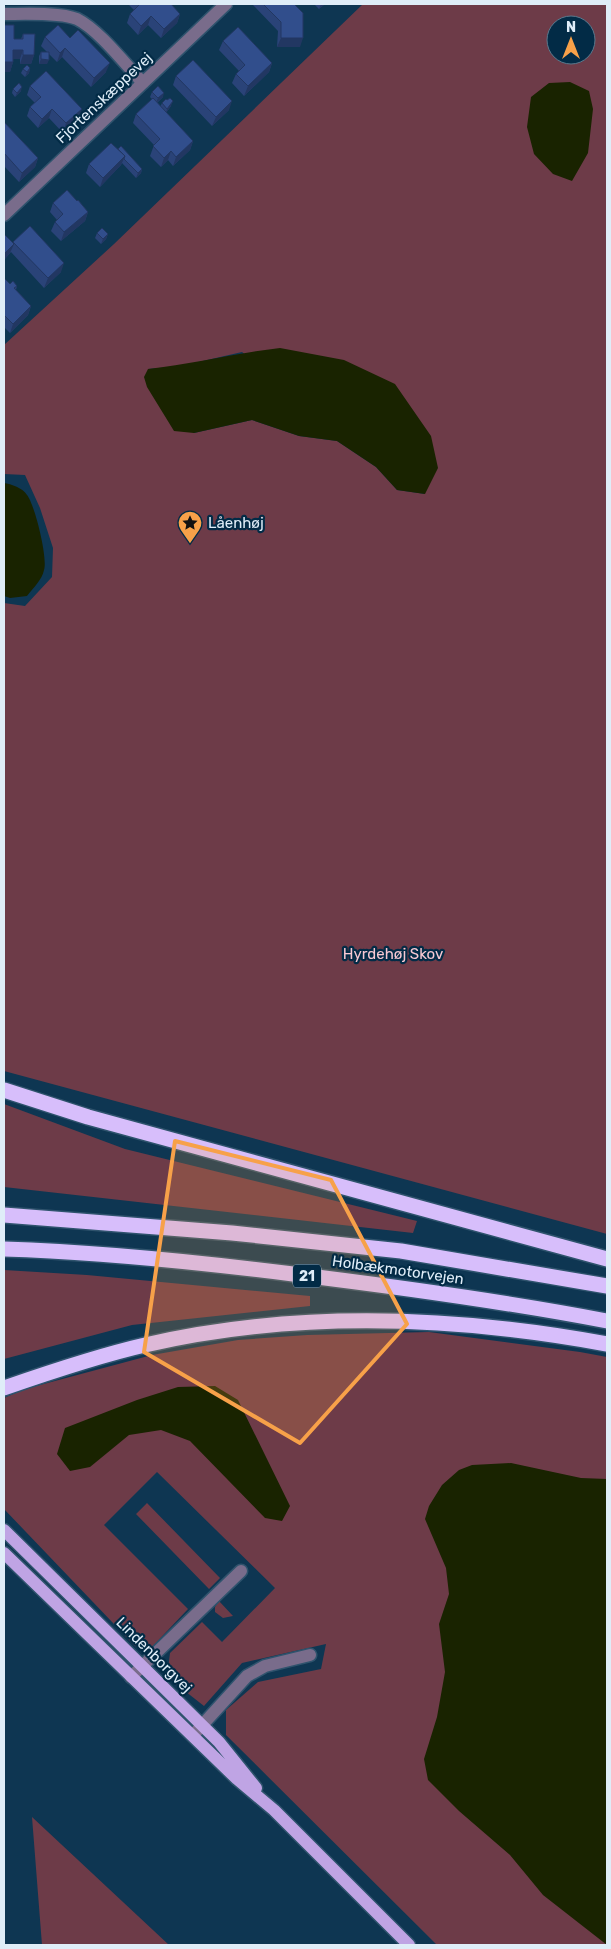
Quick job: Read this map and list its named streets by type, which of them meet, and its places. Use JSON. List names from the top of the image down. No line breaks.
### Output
{"streets":{"highway":["Holbækmotorvejen","21"],"main road":["Lindenborgvej"],"street":["Fjortenskæppevej"]},"parks":["Hyrdehøj Skov"],"places":{"place":["Låenhøj"]},"north":"top"}
